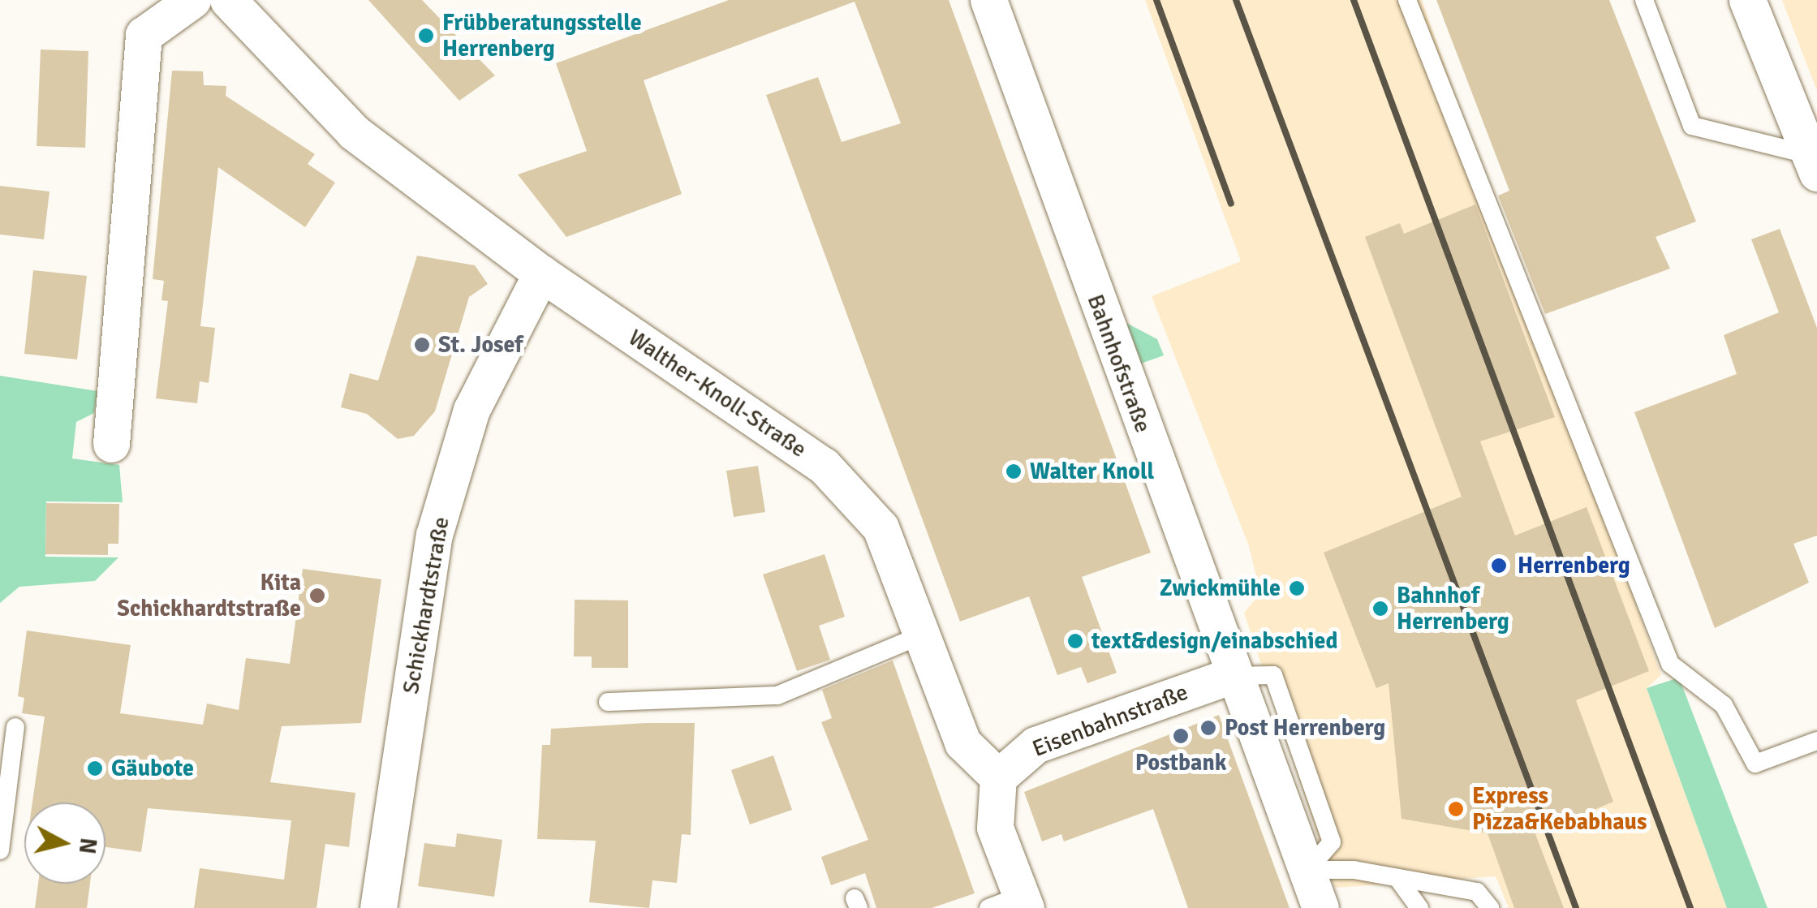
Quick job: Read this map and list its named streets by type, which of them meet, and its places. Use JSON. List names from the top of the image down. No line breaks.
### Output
{"streets":{"street":["Bahnhofstraße","Walther-Knoll-Straße","Schickhardtstraße","Eisenbahnstraße"]},"crossings":[["Bahnhofstraße","Eisenbahnstraße"],["Walther-Knoll-Straße","Schickhardtstraße"],["Walther-Knoll-Straße","Eisenbahnstraße"]],"places":["Frübberatungsstelle Herrenberg","St. Josef","Walter Knoll","Herrenberg","Zwickmühle","Kita Schickhardtstraße","Bahnhof Herrenberg","text&design/einabschied","Post Herrenberg","Postbank","Gäubote","Express Pizza&Kebabhaus"],"north":"right"}
